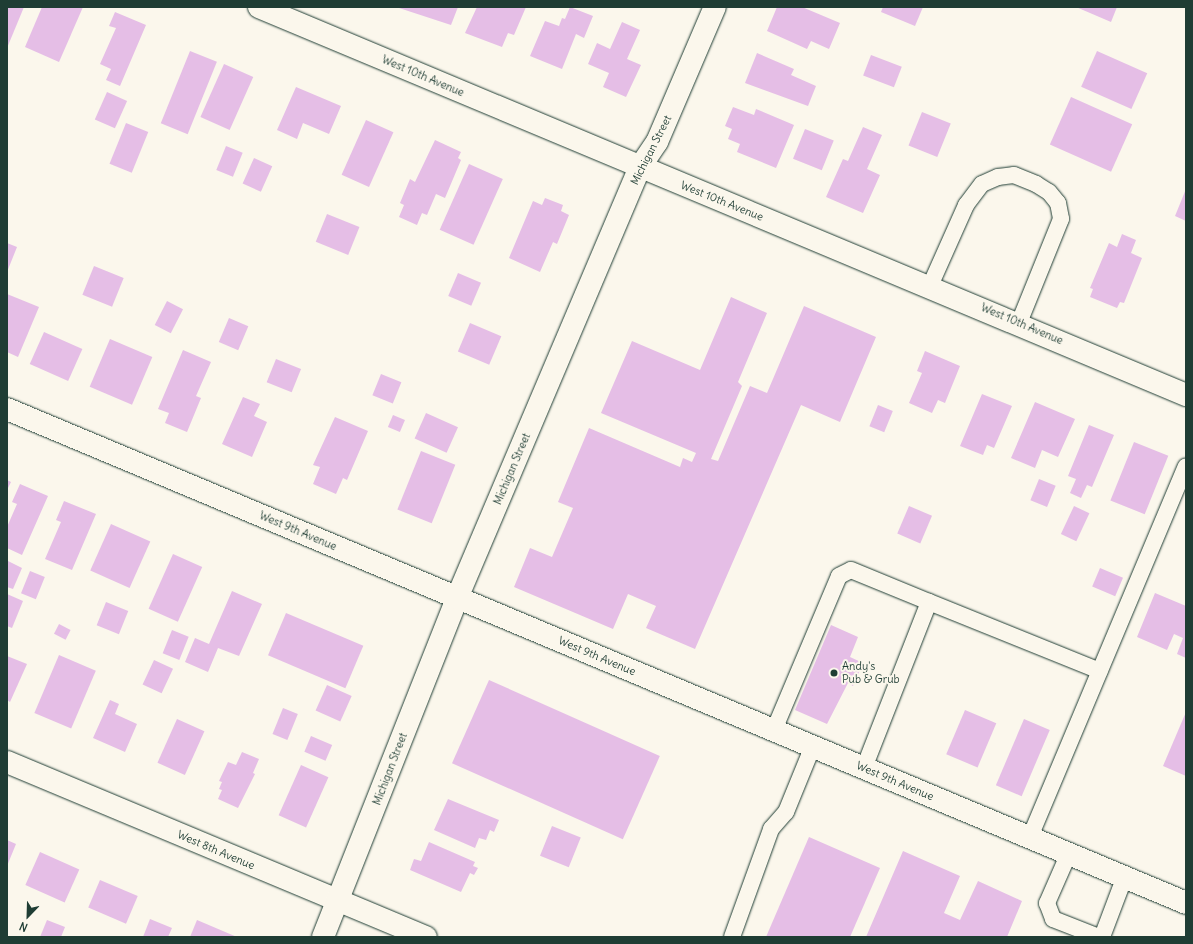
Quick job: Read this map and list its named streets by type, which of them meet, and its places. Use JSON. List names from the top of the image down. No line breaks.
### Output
{"streets":{"street":["West 10th Avenue","Michigan Street","West 9th Avenue","West 8th Avenue"]},"crossings":[["West 10th Avenue","Michigan Street"],["Michigan Street","West 9th Avenue"],["Michigan Street","West 8th Avenue"]],"places":["Andy's Pub & Grub"],"north":"bottom left"}
